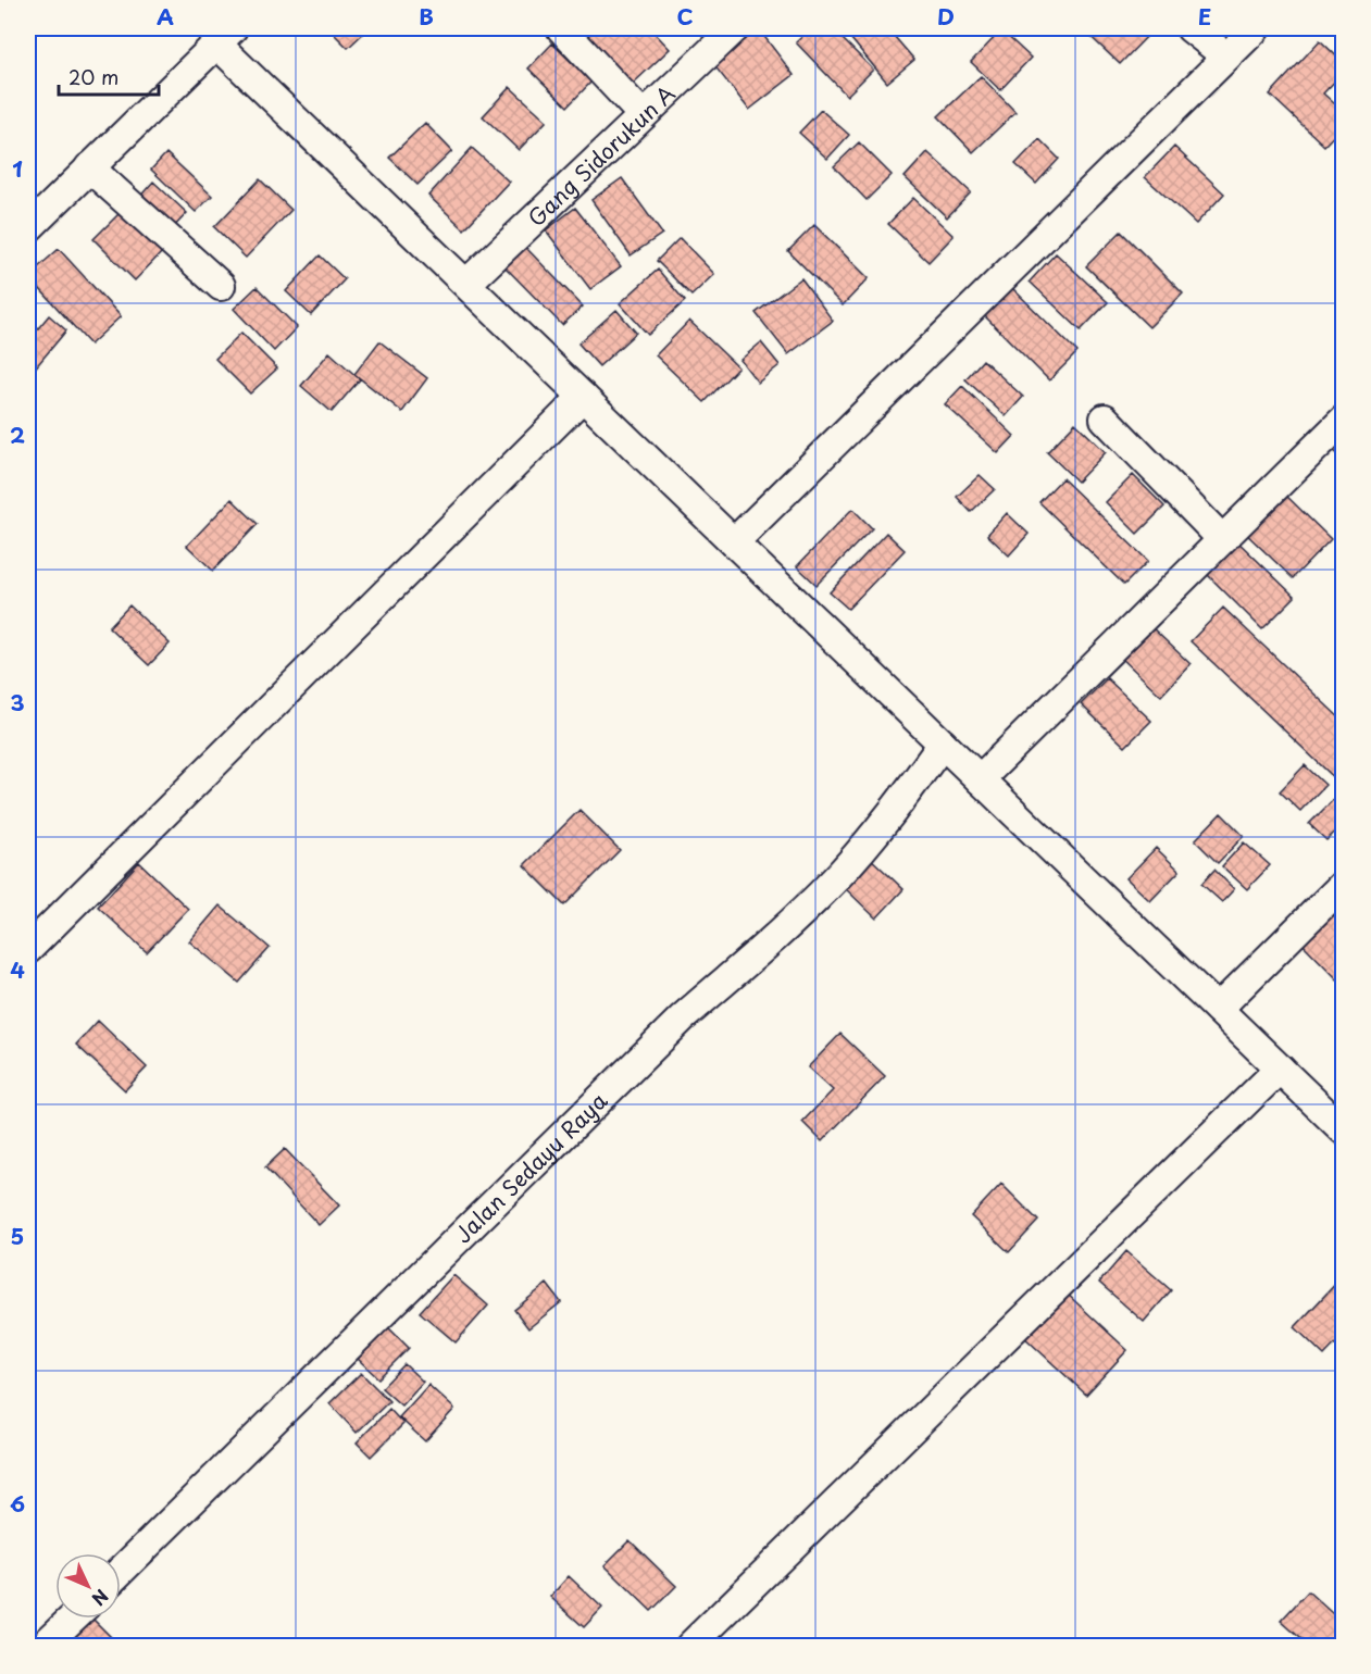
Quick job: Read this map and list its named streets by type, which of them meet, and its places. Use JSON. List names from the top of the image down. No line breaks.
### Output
{"streets":{"street":["Gang Sidorukun A","Jalan Sedayu Raya"]},"scale_bar":"20 m","north":"bottom right","grid":{"columns":["A","B","C","D","E"],"rows":["1","2","3","4","5","6"]}}
